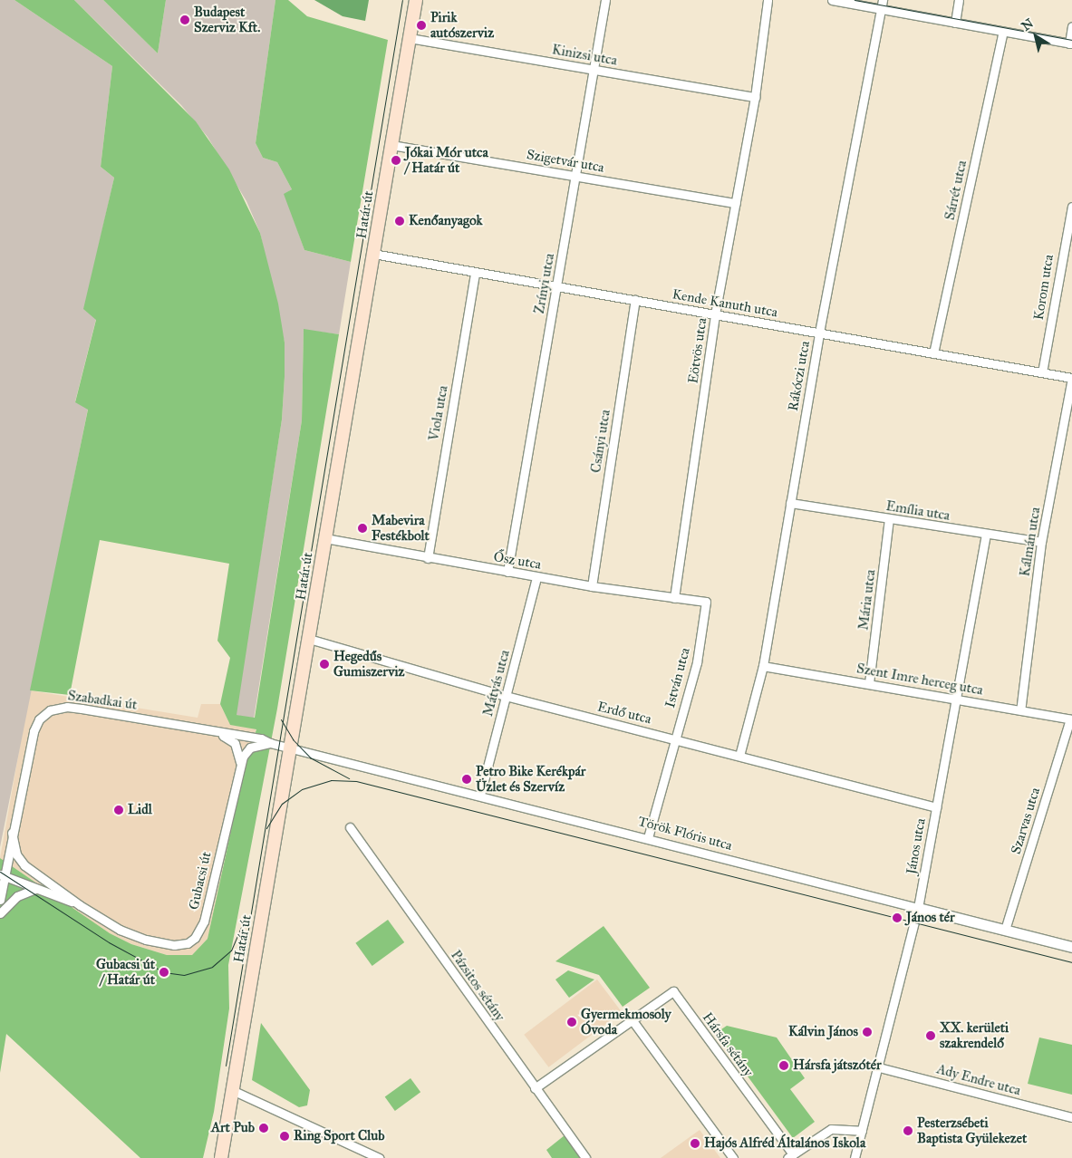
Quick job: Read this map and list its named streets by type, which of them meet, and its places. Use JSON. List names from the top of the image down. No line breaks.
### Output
{"streets":{"main road":["Határ út"],"street":["Kinizsi utca","Szigetvár utca","Sárrét utca","Zrínyi utca","Korom utca","Kende Kanuth utca","Eötvös utca","Rákóczi utca","Viola utca","Csányi utca","Emília utca","Kálmán utca","Ősz utca","Mária utca","István utca","Szent Imre herceg utca","Mátyás utca","Szabadkai út","Erdő utca","Szarvas utca","Török Flóris utca","János utca","Gubacsi út","Pázsitos sétány","Hársfa sétány","Ady Endre utca"]},"crossings":[["Kinizsi utca","Határ út"],["Kinizsi utca","Zrínyi utca"],["Kinizsi utca","Eötvös utca"],["Szigetvár utca","Határ út"],["Szigetvár utca","Zrínyi utca"],["Szigetvár utca","Eötvös utca"],["Sárrét utca","Kende Kanuth utca"],["Határ út","Kende Kanuth utca"],["Határ út","Ősz utca"],["Határ út","Erdő utca"],["Határ út","Török Flóris utca"],["Zrínyi utca","Kende Kanuth utca"],["Zrínyi utca","Ősz utca"],["Korom utca","Kende Kanuth utca"],["Kende Kanuth utca","Eötvös utca"],["Kende Kanuth utca","Rákóczi utca"],["Kende Kanuth utca","Viola utca"],["Kende Kanuth utca","Csányi utca"],["Kende Kanuth utca","Kálmán utca"],["Eötvös utca","Ősz utca"],["Rákóczi utca","Emília utca"],["Rákóczi utca","Szent Imre herceg utca"],["Rákóczi utca","Erdő utca"],["Viola utca","Ősz utca"],["Csányi utca","Ősz utca"],["Emília utca","Kálmán utca"],["Emília utca","Mária utca"],["Emília utca","János utca"],["Kálmán utca","Szent Imre herceg utca"],["Ősz utca","István utca"],["Ősz utca","Mátyás utca"],["Mária utca","Szent Imre herceg utca"],["István utca","Erdő utca"],["István utca","Török Flóris utca"],["Szent Imre herceg utca","Szarvas utca"],["Szent Imre herceg utca","János utca"],["Mátyás utca","Erdő utca"],["Mátyás utca","Török Flóris utca"],["Szabadkai út","Gubacsi út"],["Erdő utca","János utca"],["Szarvas utca","Török Flóris utca"],["Török Flóris utca","János utca"],["János utca","Hársfa sétány"],["János utca","Ady Endre utca"],["Pázsitos sétány","Hársfa sétány"]],"places":["Budapest Szerviz Kft.","Pirik autószerviz","Jókai Mór utca / Határ út","Kenőanyagok","Mabevira Festékbolt","Hegedűs Gumiszerviz","Petro Bike Kerékpár Üzlet és Szervíz","Lidl","János tér","Gubacsi út / Határ út","Gyermekmosoly Óvoda","Kálvin János","XX. kerületi szakrendelő","Hársfa játszótér","Art Pub","Pesterzsébeti Baptista Gyülekezet","Ring Sport Club","Hajós Alfréd Általános Iskola"],"north":"top left"}
